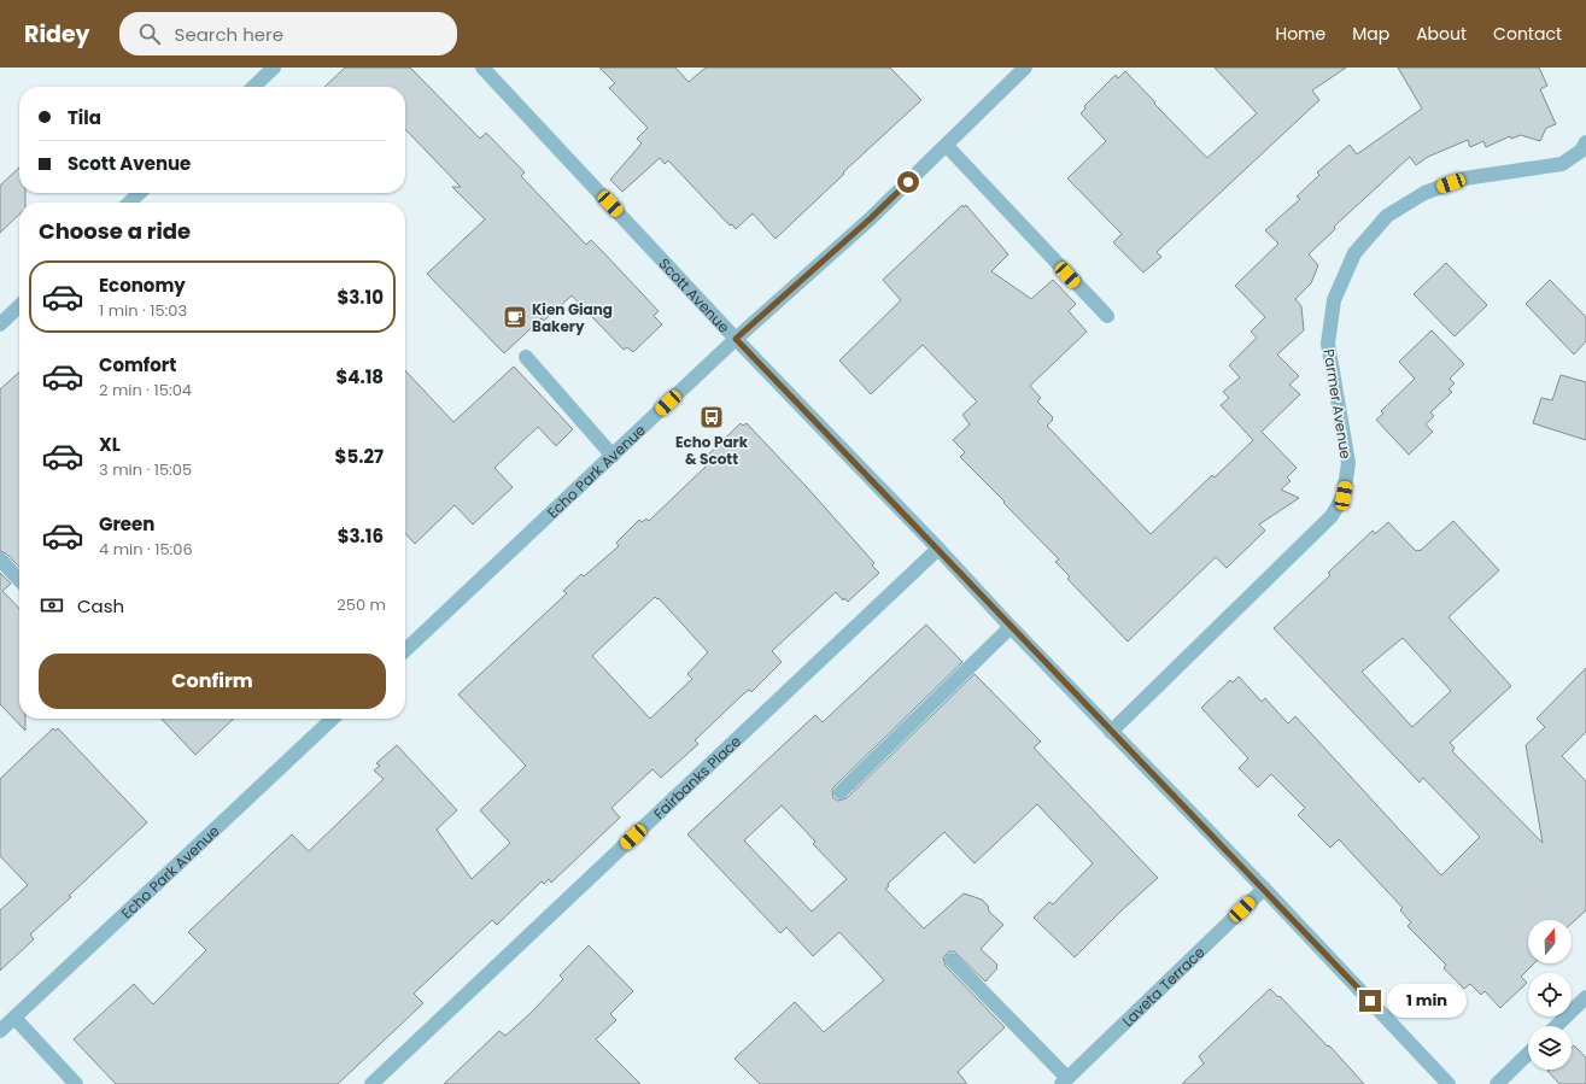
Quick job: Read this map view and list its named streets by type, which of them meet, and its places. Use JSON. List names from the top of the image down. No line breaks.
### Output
{"streets":{"street":["Scott Avenue","Parmer Avenue","Echo Park Avenue","Fairbanks Place","Laveta Terrace"]},"crossings":[["Scott Avenue","Parmer Avenue"],["Scott Avenue","Echo Park Avenue"],["Scott Avenue","Fairbanks Place"],["Scott Avenue","Laveta Terrace"]],"places":{"cafe":["Kien Giang Bakery"],"bus stop":["Echo Park & Scott"]},"north":"top","page":{"header":"Ridey","search":"Search here","nav":["Home","Map","About","Contact"],"banner":["Tila","Scott Avenue"],"heading":"Choose a ride","list":[{"name":"Economy","note":"1 min · 15:03","value":"$3.10"},{"name":"Comfort","note":"2 min · 15:04","value":"$4.18"},{"name":"XL","note":"3 min · 15:05","value":"$5.27"},{"name":"Green","note":"4 min · 15:06","value":"$3.16"}],"pay":["Cash","250 m"],"buttons":"Confirm","bubble":"1 min"}}
